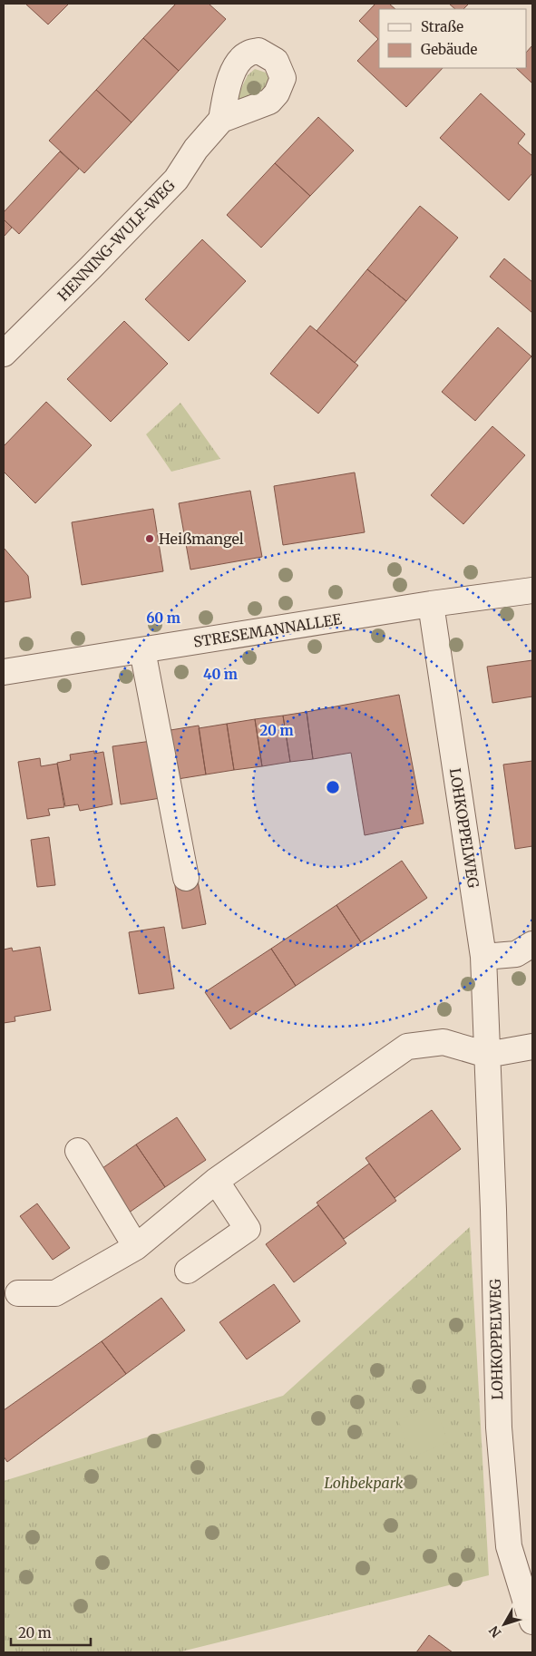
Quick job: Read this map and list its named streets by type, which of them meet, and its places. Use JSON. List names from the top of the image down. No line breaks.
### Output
{"streets":{"street":["HENNING-WULF-WEG","STRESEMANNALLEE","LOHKOPPELWEG"]},"crossings":[["STRESEMANNALLEE","LOHKOPPELWEG"]],"parks":["Lohbekpark"],"places":["Heißmangel"],"legend":["Straße","Gebäude"],"scale_bar":"20 m","north":"bottom left","rings":["60 m","40 m","20 m"]}
